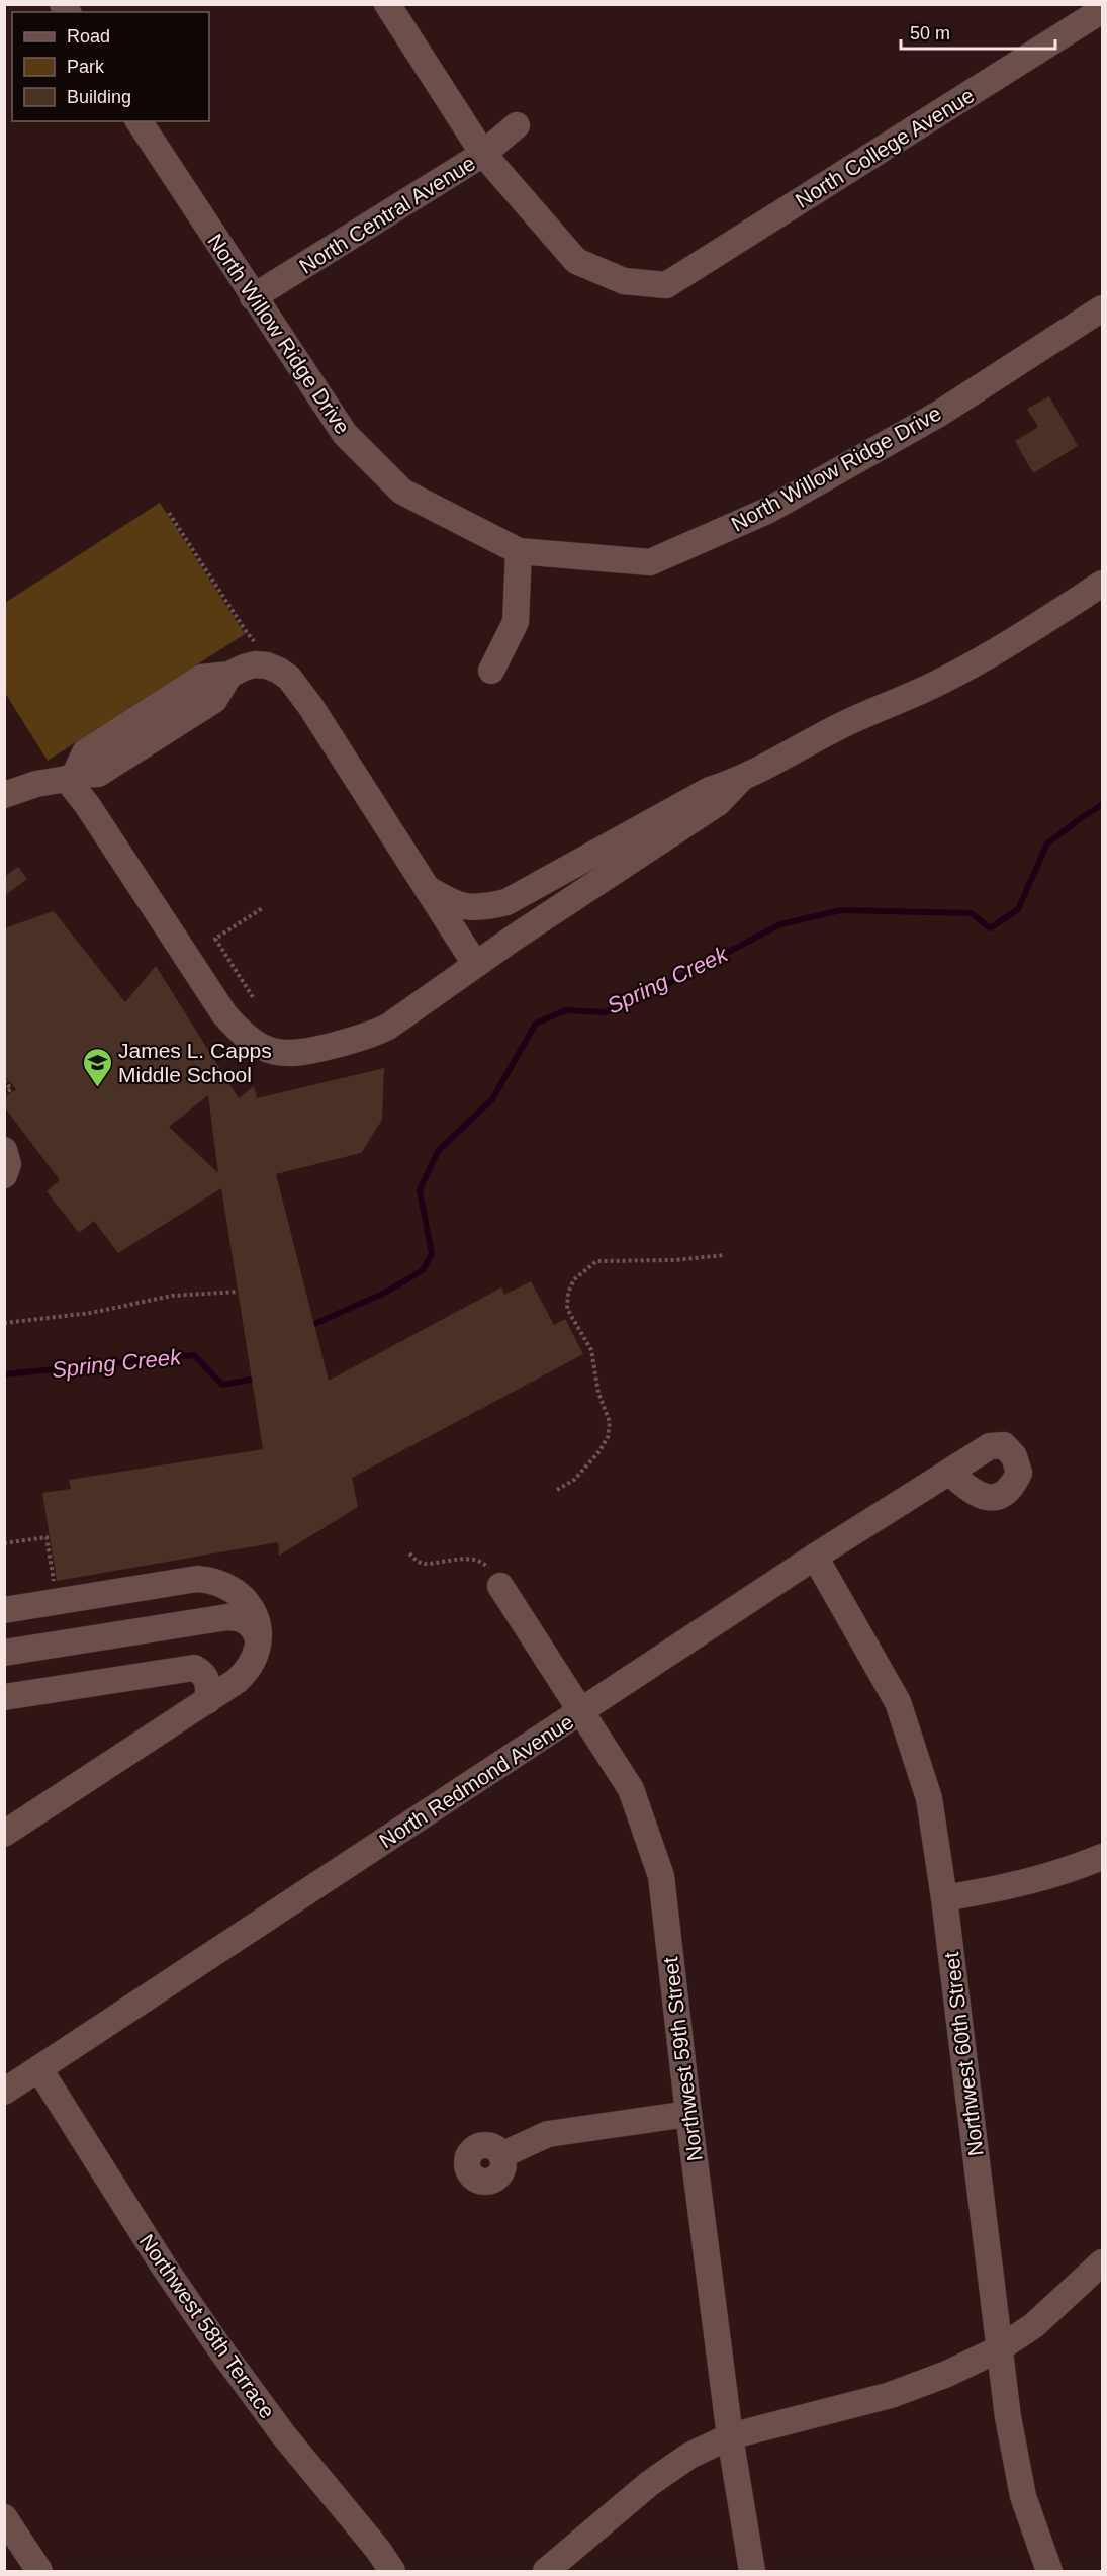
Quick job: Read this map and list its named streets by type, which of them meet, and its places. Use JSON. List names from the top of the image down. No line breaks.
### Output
{"streets":{"street":["North College Avenue","North Central Avenue","North Willow Ridge Drive","North Redmond Avenue","Northwest 60th Street","Northwest 59th Street","Northwest 58th Terrace"]},"crossings":[["North College Avenue","North Central Avenue"],["North Central Avenue","North Willow Ridge Drive"],["North Redmond Avenue","Northwest 60th Street"],["North Redmond Avenue","Northwest 59th Street"],["North Redmond Avenue","Northwest 58th Terrace"]],"water":["Spring Creek"],"places":{"school or university":["James L. Capps Middle School"]},"legend":["Road","Park","Building"],"scale_bar":"50 m"}
